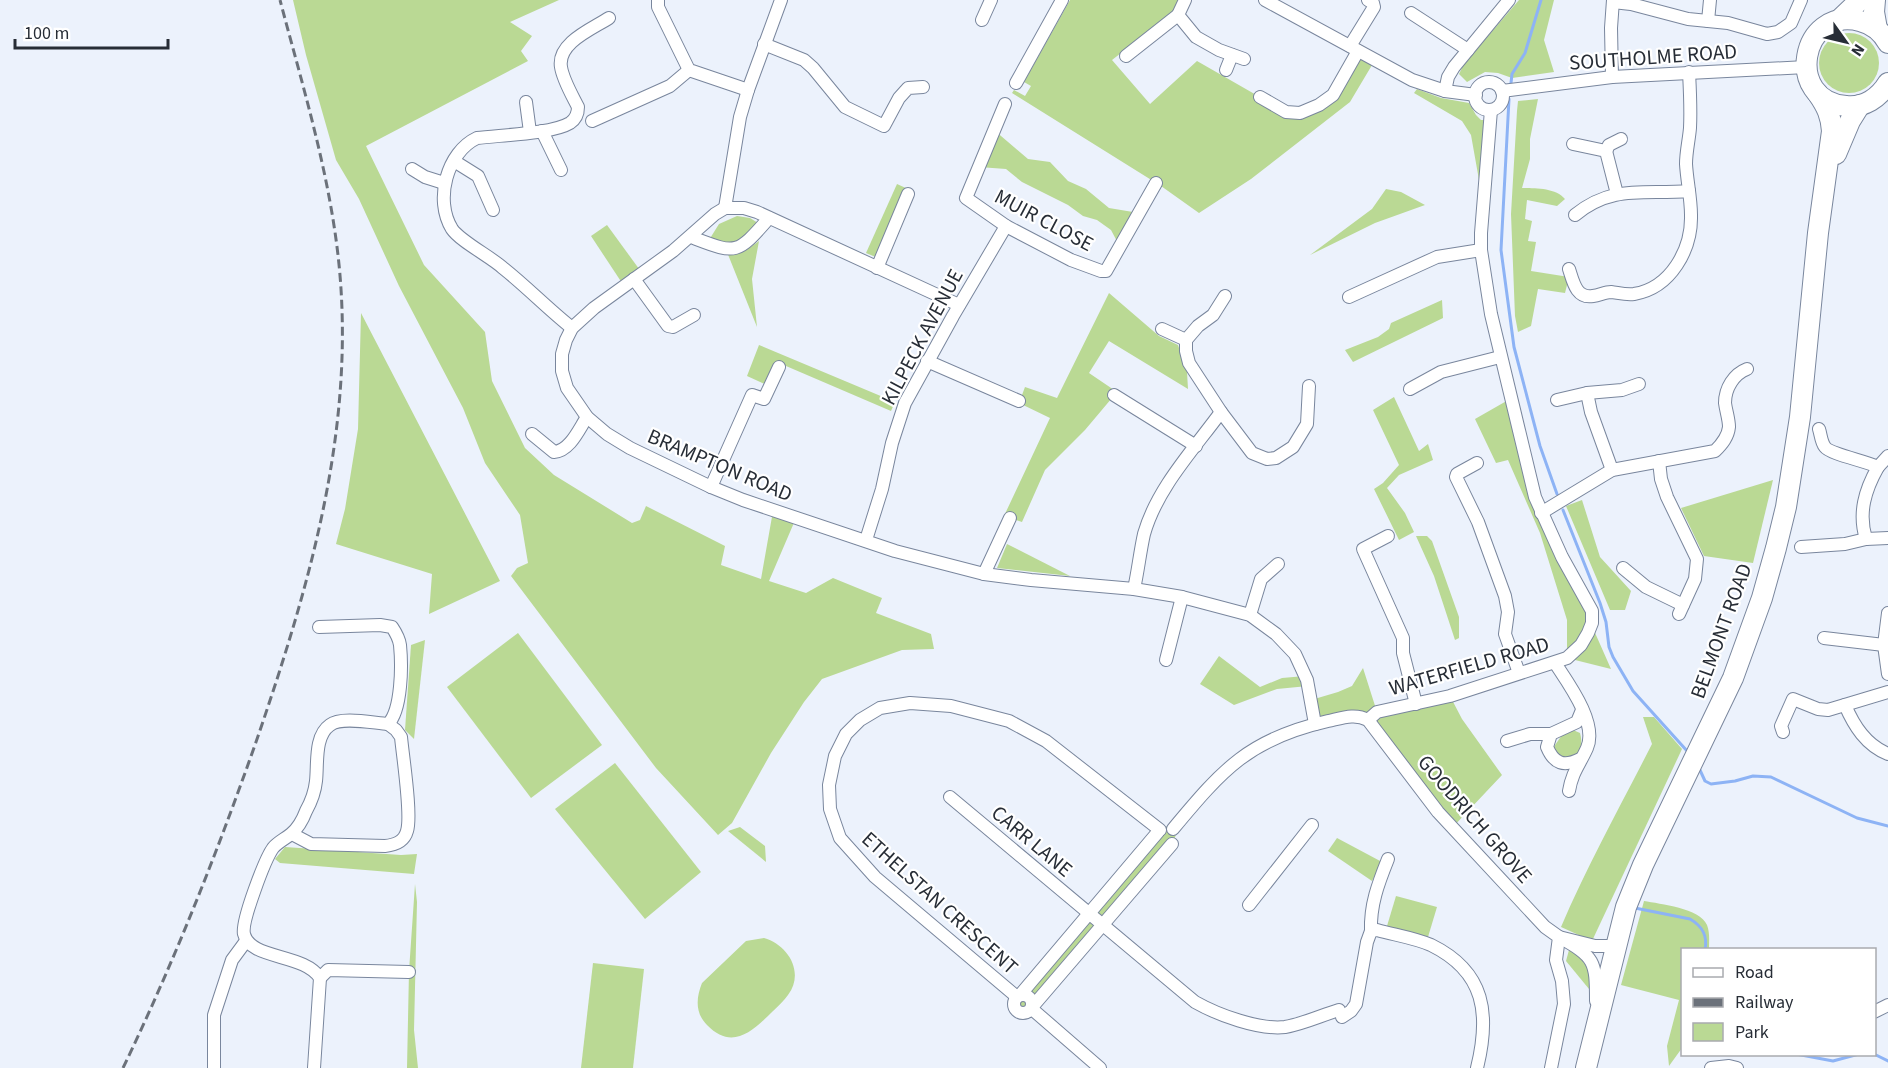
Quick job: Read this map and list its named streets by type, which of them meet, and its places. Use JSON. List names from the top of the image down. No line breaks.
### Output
{"streets":{"highway":["BELMONT ROAD"],"street":["SOUTHOLME ROAD","MUIR CLOSE","KILPECK AVENUE","BRAMPTON ROAD","WATERFIELD ROAD","GOODRICH GROVE","CARR LANE","ETHELSTAN CRESCENT"]},"crossings":[["SOUTHOLME ROAD","BELMONT ROAD"],["SOUTHOLME ROAD","WATERFIELD ROAD"],["MUIR CLOSE","KILPECK AVENUE"],["KILPECK AVENUE","BRAMPTON ROAD"],["BRAMPTON ROAD","WATERFIELD ROAD"],["BELMONT ROAD","GOODRICH GROVE"],["WATERFIELD ROAD","GOODRICH GROVE"],["WATERFIELD ROAD","ETHELSTAN CRESCENT"]],"legend":["Road","Railway","Park"],"scale_bar":"100 m","north":"bottom right"}
